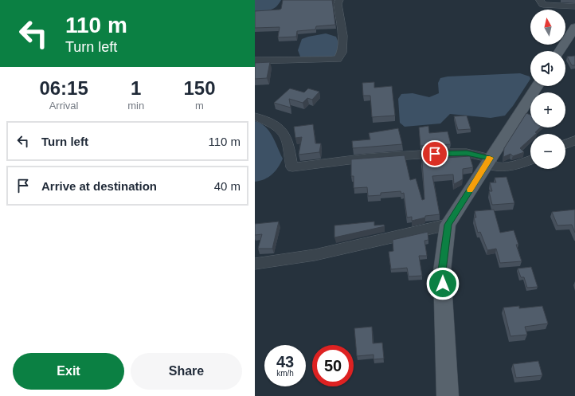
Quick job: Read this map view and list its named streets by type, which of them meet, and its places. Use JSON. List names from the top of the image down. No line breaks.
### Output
{"north":"top","page":{"turn":["110 m","Turn left"],"map_buttons":["+","−"],"eta":["06:15","Arrival","1","min","150","m"],"list":[{"name":"Turn left","value":"110 m"},{"name":"Arrive at destination","value":"40 m"}],"speed":"43 km/h","limit":"50","buttons":["Exit","Share"]}}
